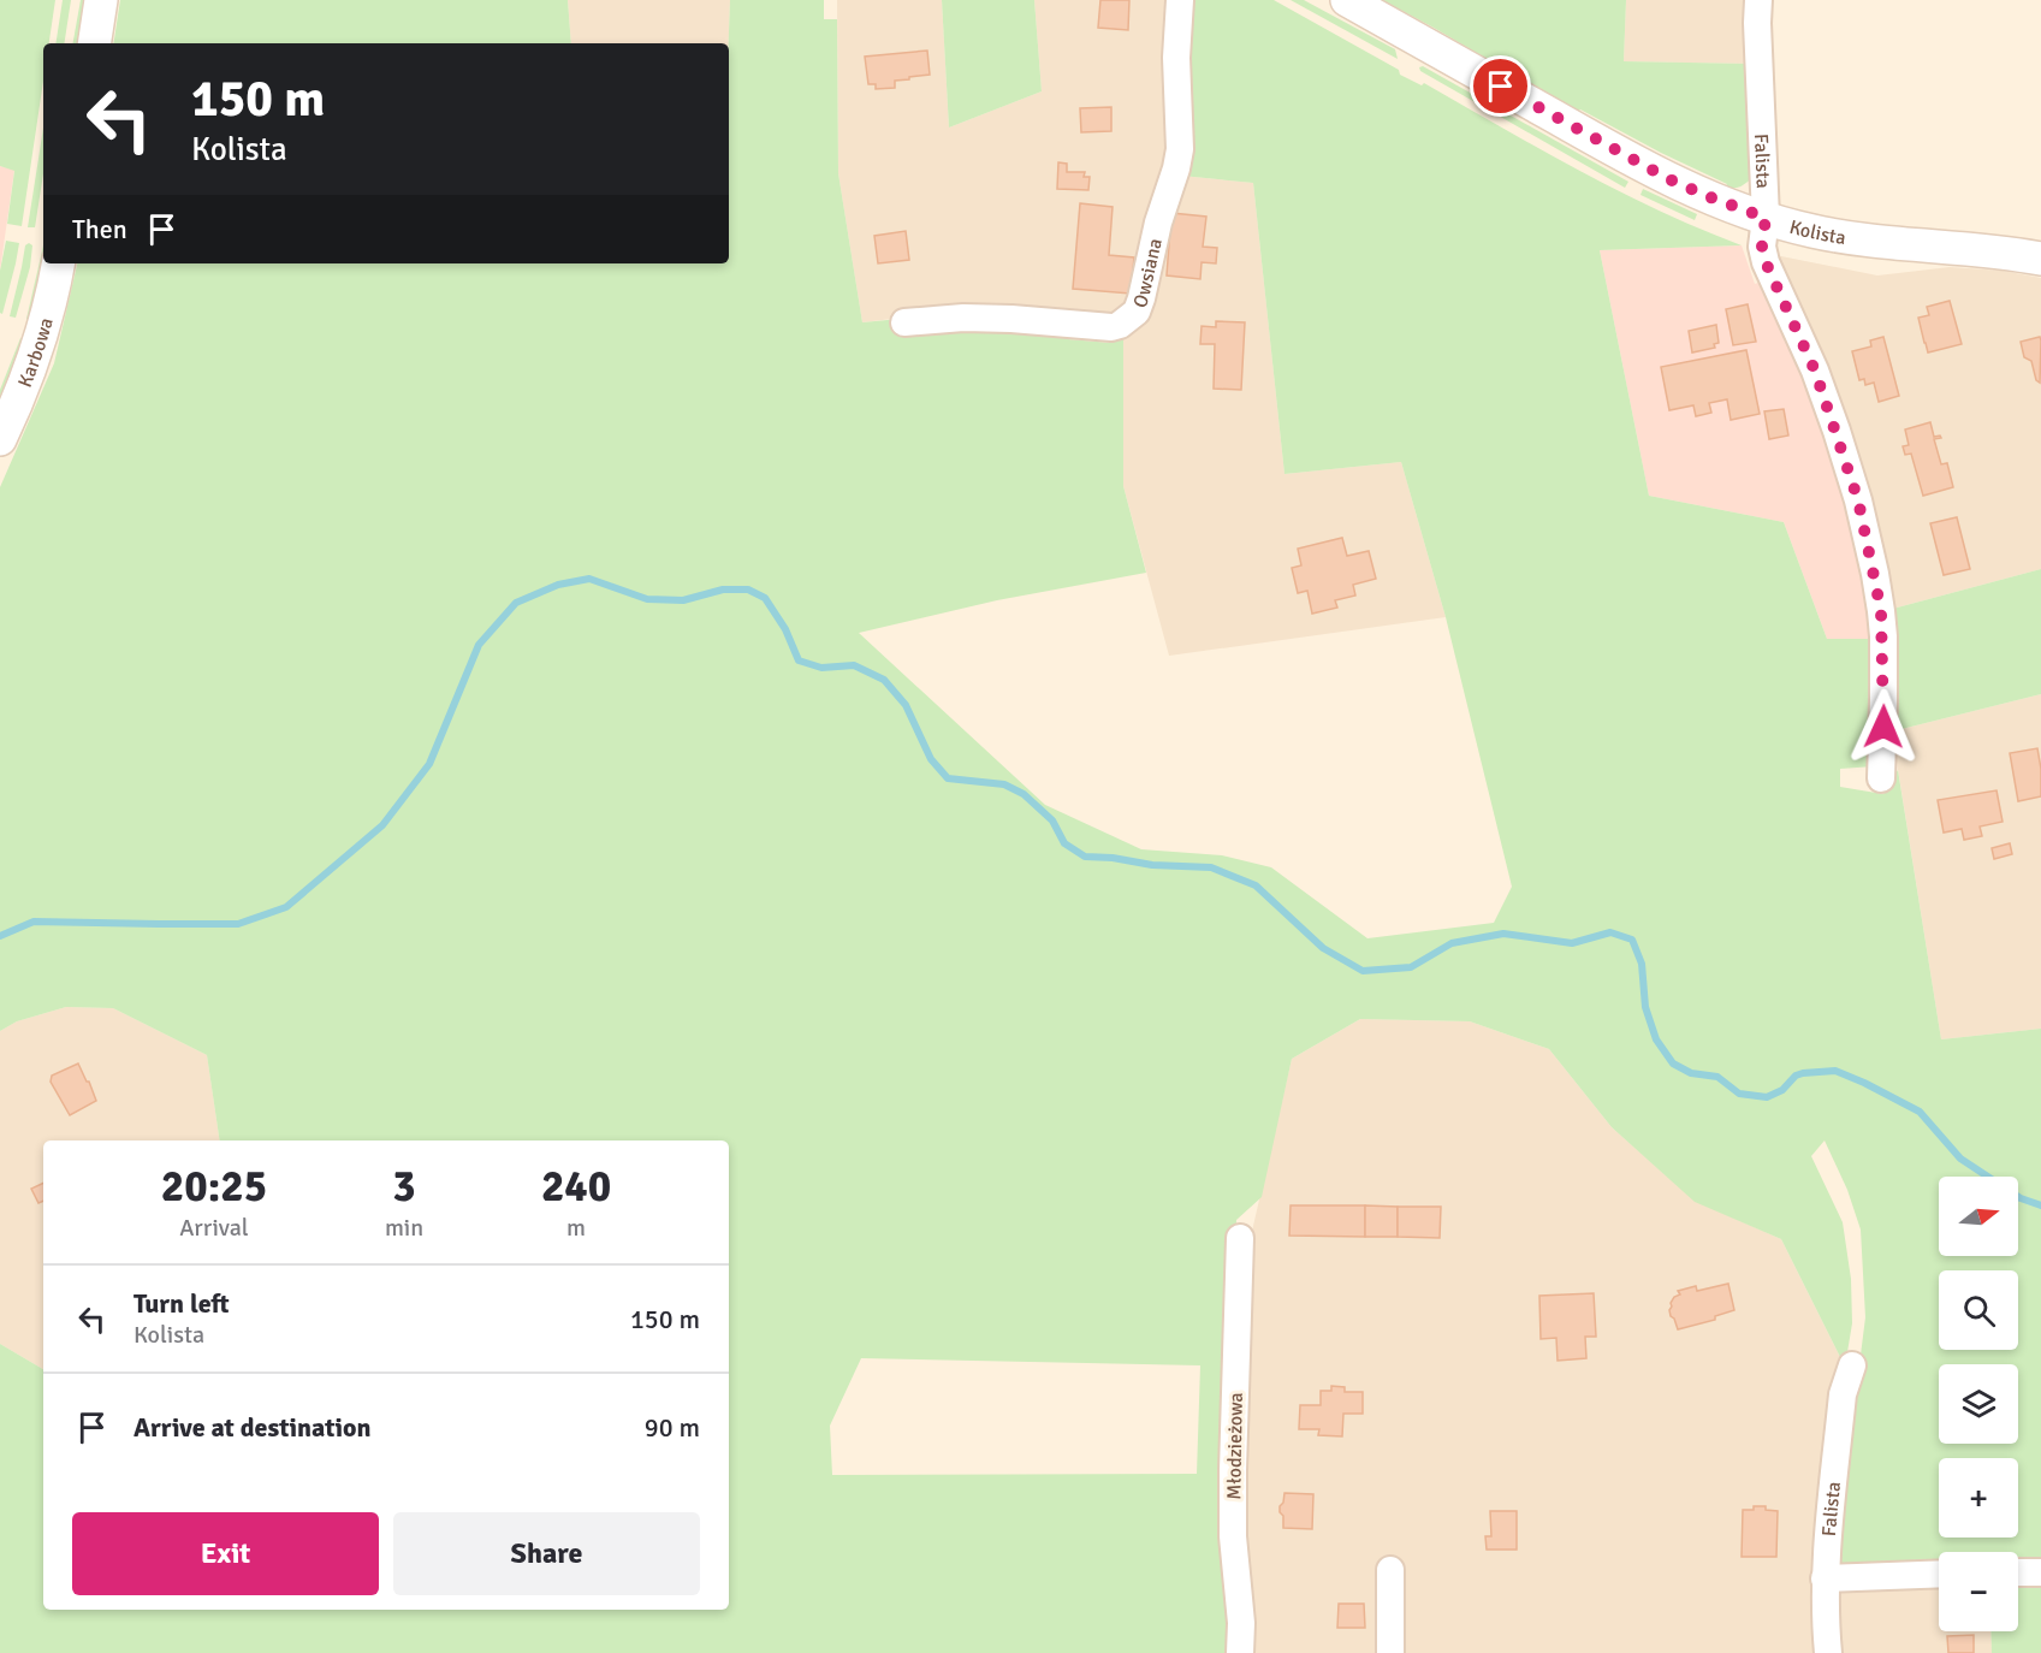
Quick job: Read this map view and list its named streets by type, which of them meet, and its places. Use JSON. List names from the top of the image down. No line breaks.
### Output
{"streets":{"street":["Falista","Kolista","Owsiana","Karbowa","Młodzieżowa"]},"crossings":[["Falista","Kolista"]],"north":"right","page":{"turn":["150 m","Kolista"],"then":"Then","eta":["20:25","Arrival","3","min","240","m"],"map_buttons":["+","−"],"list":[{"name":"Turn left","note":"Kolista","value":"150 m"},{"name":"Arrive at destination","value":"90 m"}],"buttons":["Exit","Share"]}}
